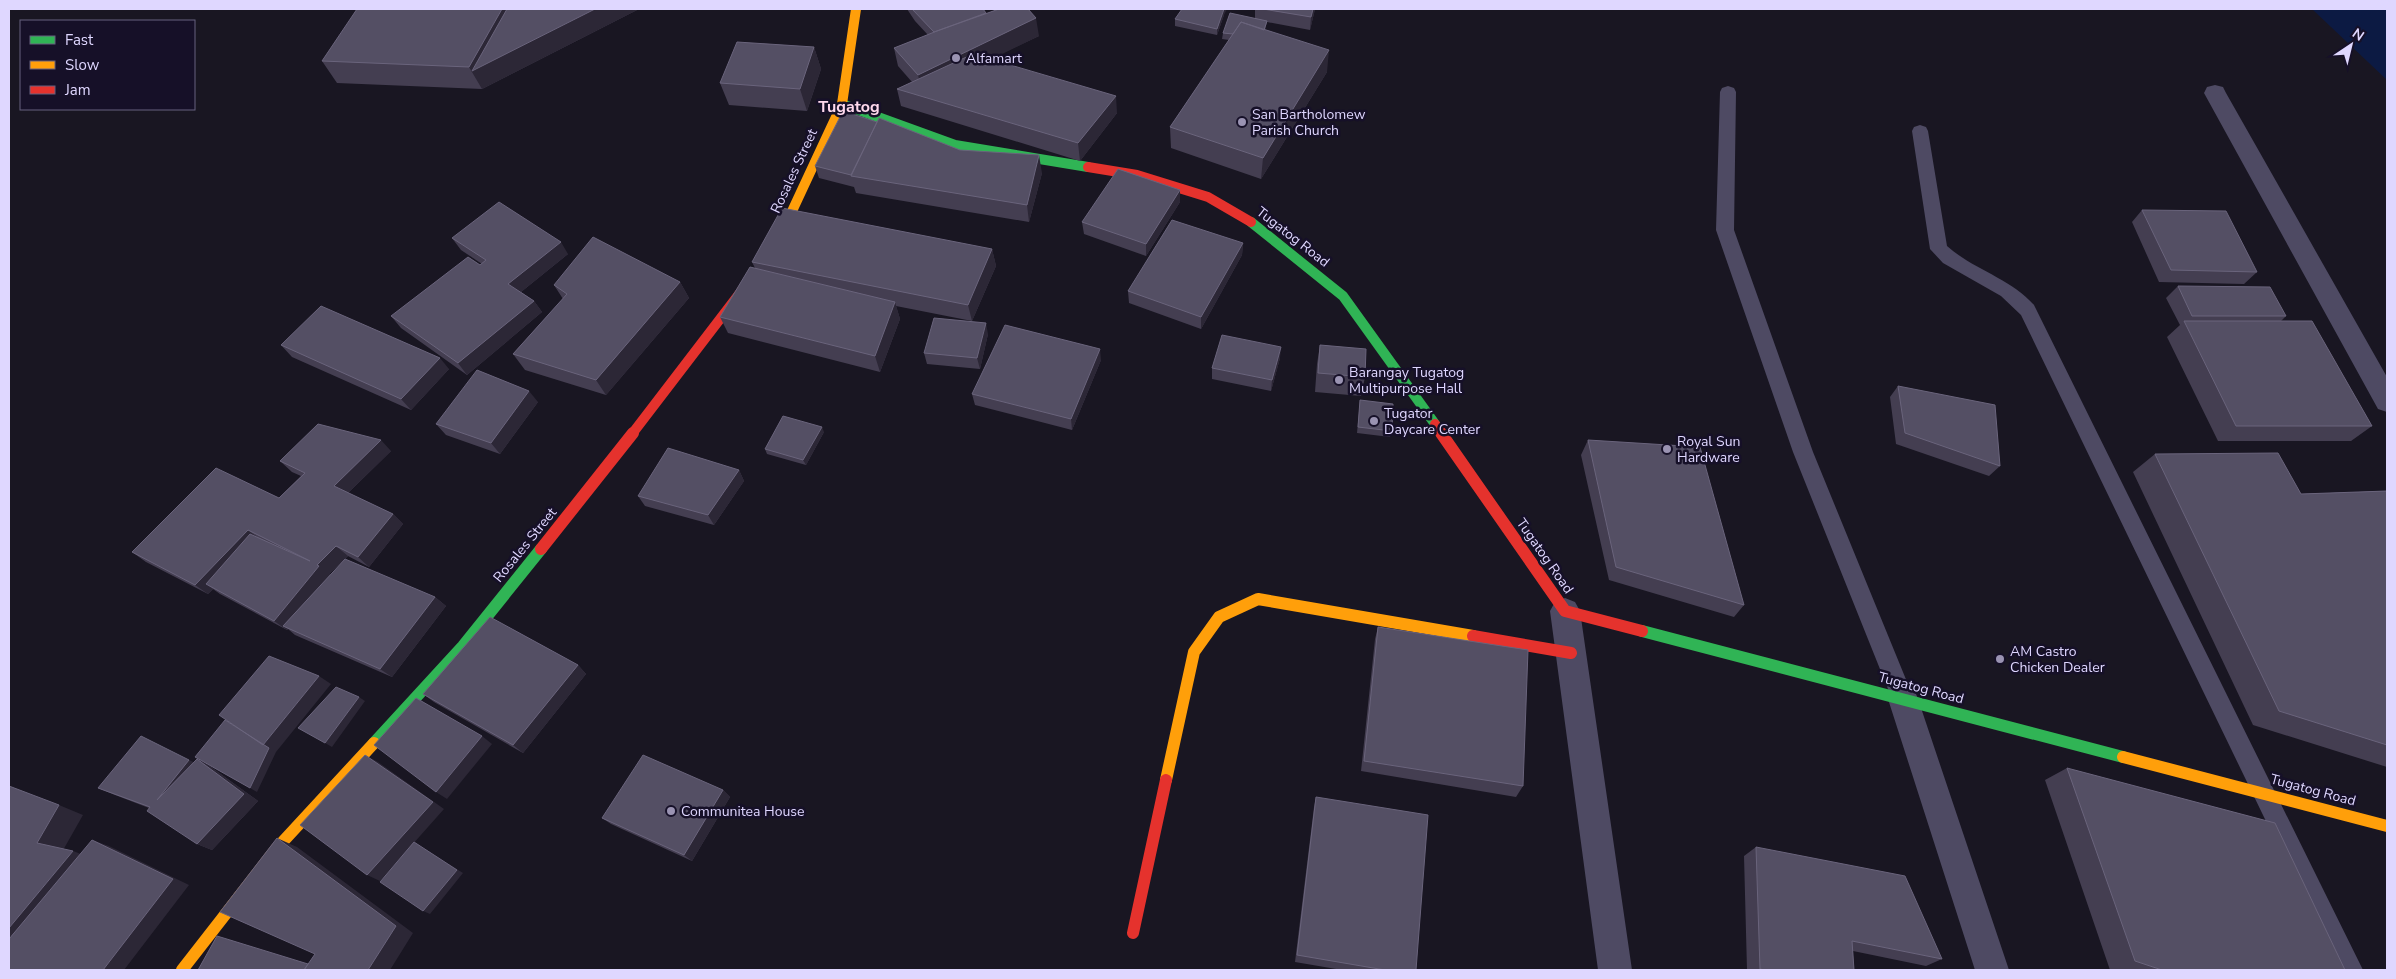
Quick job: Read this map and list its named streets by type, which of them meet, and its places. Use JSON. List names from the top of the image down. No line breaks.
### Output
{"streets":{"street":["Rosales Street","Tugatog Road"]},"crossings":[["Rosales Street","Tugatog Road"]],"districts":["Tugatog"],"places":["Alfamart","San Bartholomew Parish Church","Barangay Tugatog Multipurpose Hall","Tugator Daycare Center","Royal Sun Hardware","AM Castro Chicken Dealer","Communitea House"],"legend":["Fast","Slow","Jam"],"north":"top right"}
